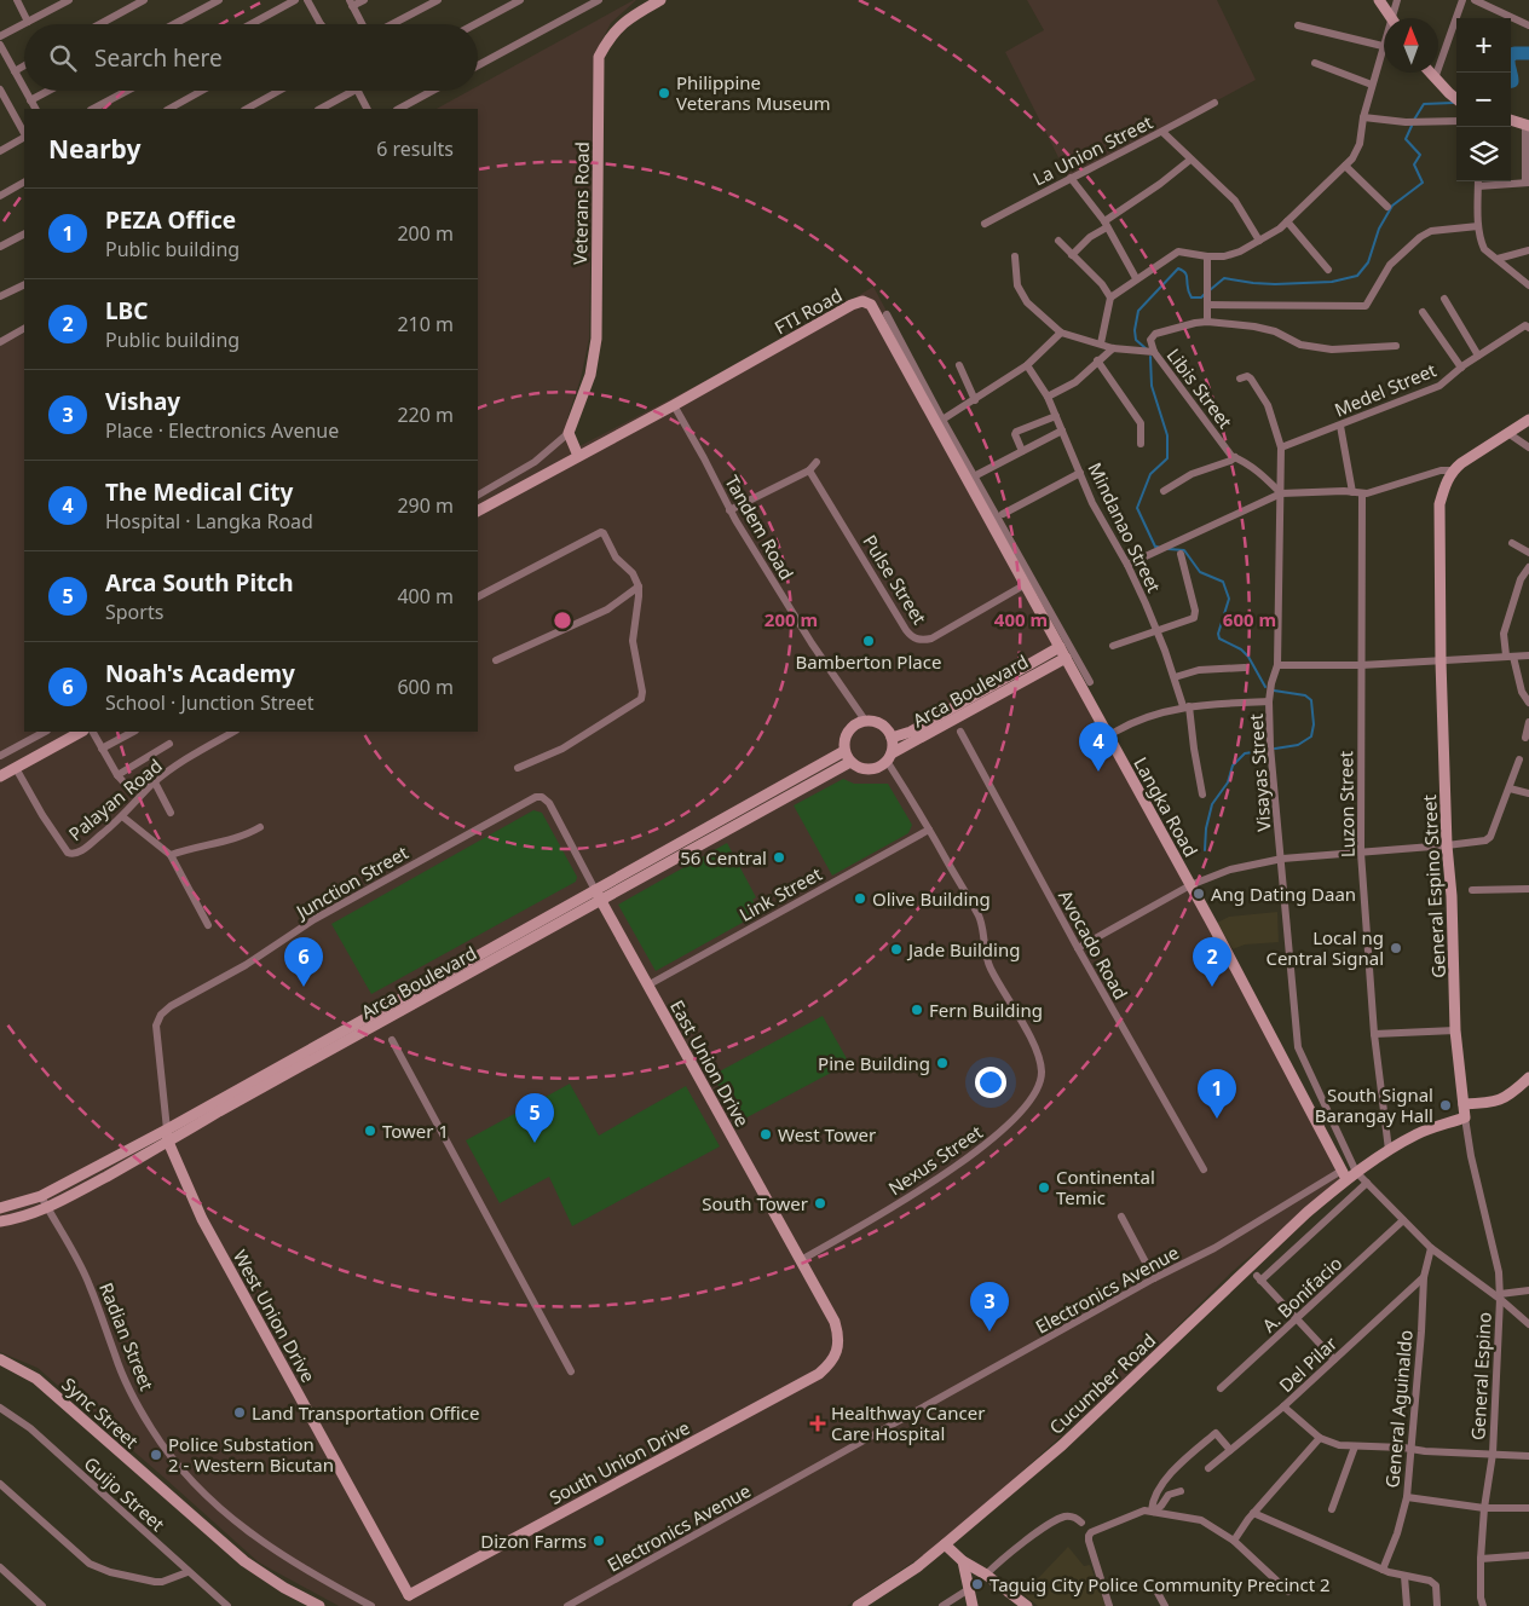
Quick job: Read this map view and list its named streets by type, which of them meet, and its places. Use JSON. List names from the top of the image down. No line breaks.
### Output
{"streets":{"street":["La Union Street","Veterans Road","FTI Road","Libis Street","Medel Street","Tandem Road","Mindanao Street","Pulse Street","Arca Boulevard","Visayas Street","Palayan Road","Luzon Street","Langka Road","Junction Street","General Espino Street","Link Street","Avocado Road","East Union Drive","Nexus Street","Electronics Avenue","A. Bonifacio","West Union Drive","Radian Street","Del Pilar","General Espino","Cucumber Road","General Aguinaldo","Sync Street","South Union Drive","Guijo Street"]},"crossings":[["FTI Road","Tandem Road"],["FTI Road","Pulse Street"],["FTI Road","Langka Road"],["Libis Street","Visayas Street"],["Medel Street","Visayas Street"],["Tandem Road","Arca Boulevard"],["Tandem Road","Nexus Street"],["Pulse Street","Langka Road"],["Arca Boulevard","Langka Road"],["Arca Boulevard","East Union Drive"],["Arca Boulevard","Nexus Street"],["Arca Boulevard","West Union Drive"],["Arca Boulevard","Radian Street"],["Visayas Street","General Espino Street"],["Visayas Street","A. Bonifacio"],["Visayas Street","General Espino"],["Visayas Street","Cucumber Road"],["Visayas Street","General Aguinaldo"],["Luzon Street","Cucumber Road"],["Langka Road","Avocado Road"],["Langka Road","Electronics Avenue"],["Langka Road","Cucumber Road"],["Junction Street","East Union Drive"],["Junction Street","West Union Drive"],["General Espino Street","General Espino"],["General Espino Street","Cucumber Road"],["Link Street","East Union Drive"],["Link Street","Nexus Street"],["East Union Drive","Nexus Street"],["East Union Drive","South Union Drive"],["Electronics Avenue","Cucumber Road"],["West Union Drive","South Union Drive"],["Del Pilar","General Aguinaldo"]],"places":{"other":["Philippine Veterans Museum","Bamberton Place","56 Central","Ang Dating Daan","Olive Building","Local ng Central Signal","Jade Building","Fern Building","Pine Building","South Signal Barangay Hall","Tower 1","West Tower","Continental Temic","South Tower","Land Transportation Office","Police Substation 2 - Western Bicutan","Dizon Farms","Taguig City Police Community Precinct 2"],"health":["Healthway Cancer Care Hospital"]},"north":"top","page":{"map_buttons":["+","−"],"search":"Search here","heading":["Nearby","6 results"],"list":[{"mark":"1","name":"PEZA Office","note":"Public building","value":"200 m"},{"mark":"2","name":"LBC","note":"Public building","value":"210 m"},{"mark":"3","name":"Vishay","note":"Place · Electronics Avenue","value":"220 m"},{"mark":"4","name":"The Medical City","note":"Hospital · Langka Road","value":"290 m"},{"mark":"5","name":"Arca South Pitch","note":"Sports","value":"400 m"},{"mark":"6","name":"Noah's Academy","note":"School · Junction Street","value":"600 m"}],"pins":["4","2","6","1","5","3"]},"rings":["200 m","400 m","600 m"]}
